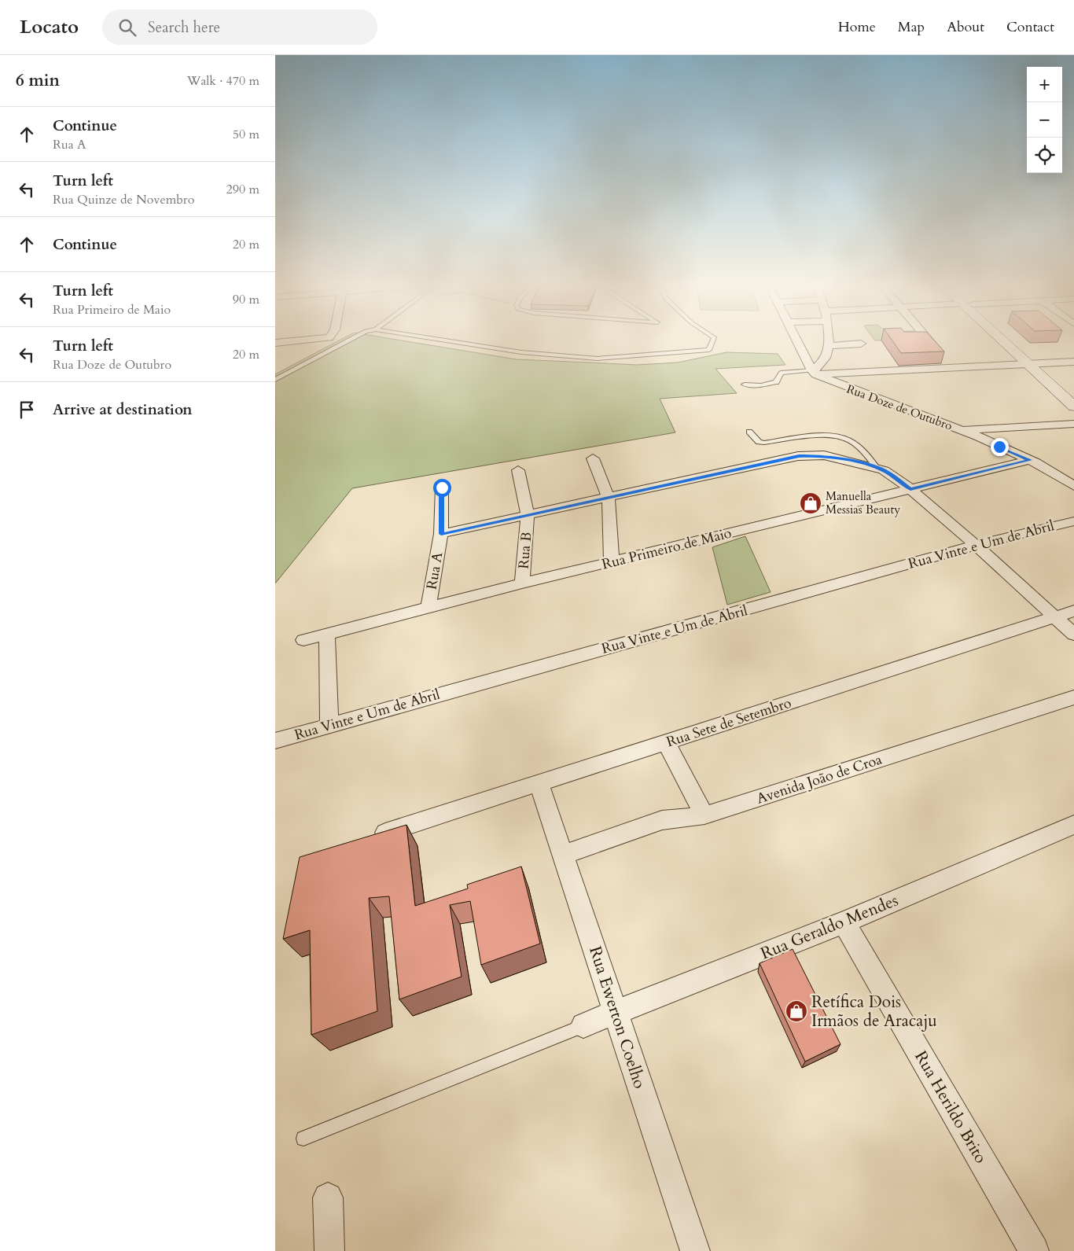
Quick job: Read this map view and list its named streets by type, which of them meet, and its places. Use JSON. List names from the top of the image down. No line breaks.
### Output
{"streets":{"street":["Rua Doze de Outubro","Rua Vinte e Um de Abril","Rua Primeiro de Maio","Rua B","Rua A","Rua Sete de Setembro","Avenida João de Croa","Rua Geraldo Mendes","Rua Ewerton Coelho","Rua Herildo Brito"]},"crossings":[["Rua Doze de Outubro","Rua Primeiro de Maio"],["Rua Primeiro de Maio","Rua B"],["Rua Primeiro de Maio","Rua A"],["Rua Sete de Setembro","Rua Ewerton Coelho"],["Avenida João de Croa","Rua Ewerton Coelho"],["Rua Geraldo Mendes","Rua Ewerton Coelho"],["Rua Geraldo Mendes","Rua Herildo Brito"]],"places":{"shop":["Manuella Messias Beauty","Retífica Dois Irmãos de Aracaju"]},"page":{"header":"Locato","search":"Search here","nav":["Home","Map","About","Contact"],"heading":["6 min","Walk · 470 m"],"map_buttons":["+","−"],"list":[["Continue","Rua A","50 m"],["Turn left","Rua Quinze de Novembro","290 m"],["Continue","20 m"],["Turn left","Rua Primeiro de Maio","90 m"],["Turn left","Rua Doze de Outubro","20 m"],"Arrive at destination"]}}
